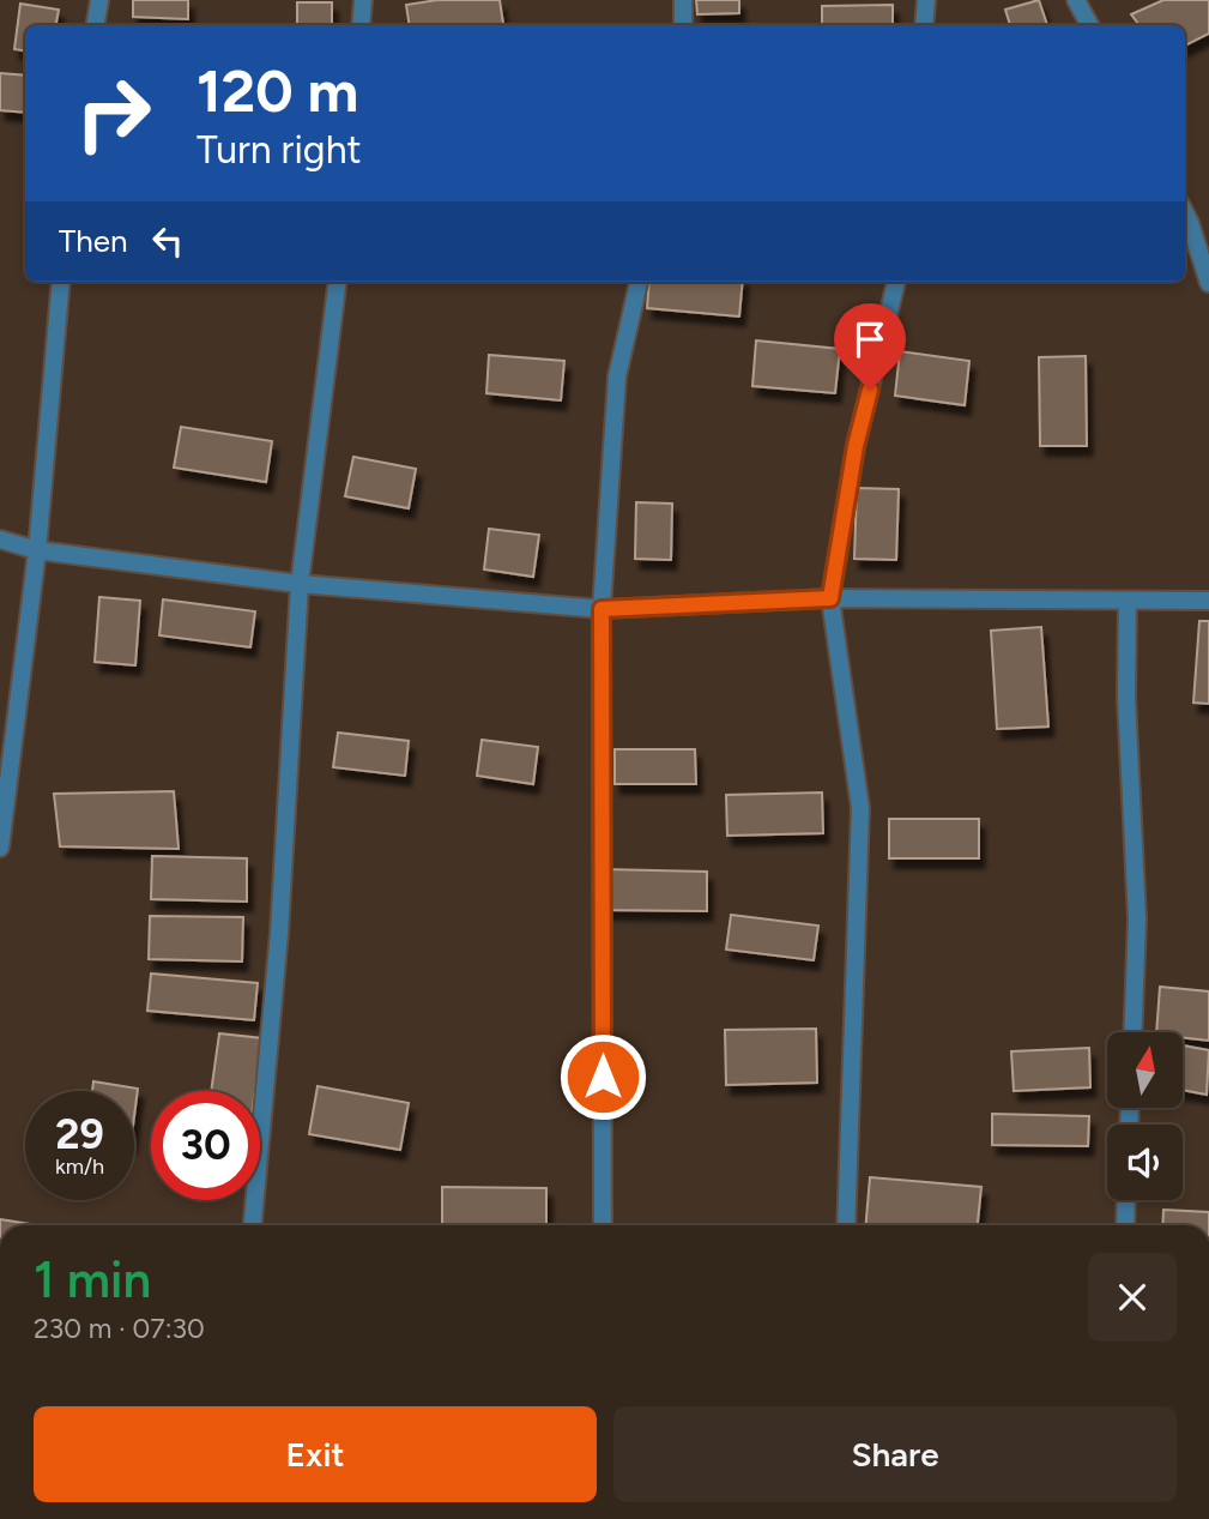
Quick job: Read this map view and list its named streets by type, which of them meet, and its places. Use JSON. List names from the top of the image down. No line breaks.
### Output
{"north":"top","page":{"turn":["120 m","Turn right"],"then":"Then","speed":"29 km/h","limit":"30","heading":["1 min","230 m · 07:30"],"buttons":["Exit","Share"]}}
